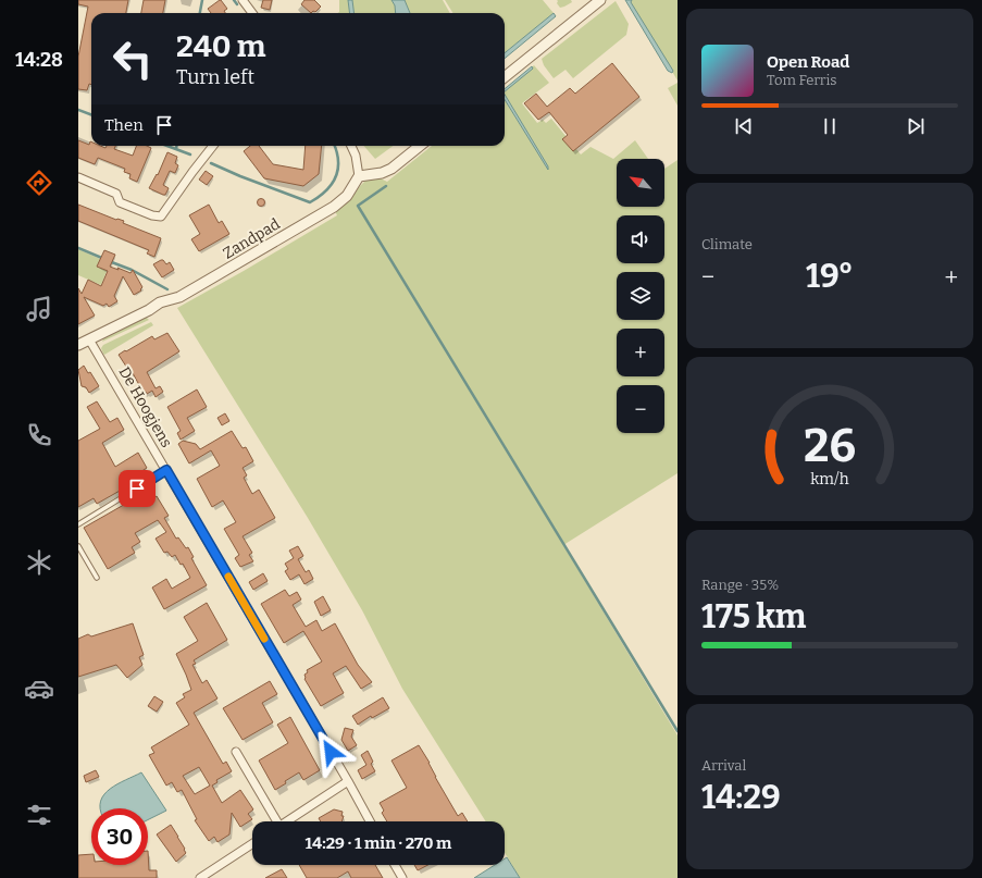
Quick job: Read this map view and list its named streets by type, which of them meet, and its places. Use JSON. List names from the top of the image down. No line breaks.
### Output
{"streets":{"street":["Zandpad","De Hoogjens"]},"crossings":[["Zandpad","De Hoogjens"]],"north":"top left","page":{"tabs":"14:28","turn":["240 m","Turn left"],"song":["Open Road","Tom Ferris"],"then":"Then","map_buttons":["+","−"],"tile":["Climate",["Range · 35%","175 km"],["Arrival","14:29"]],"heat":["−","19°","+"],"limit":"30","trip":"14:29 · 1 min · 270 m","gauge":["26","km/h"]}}
